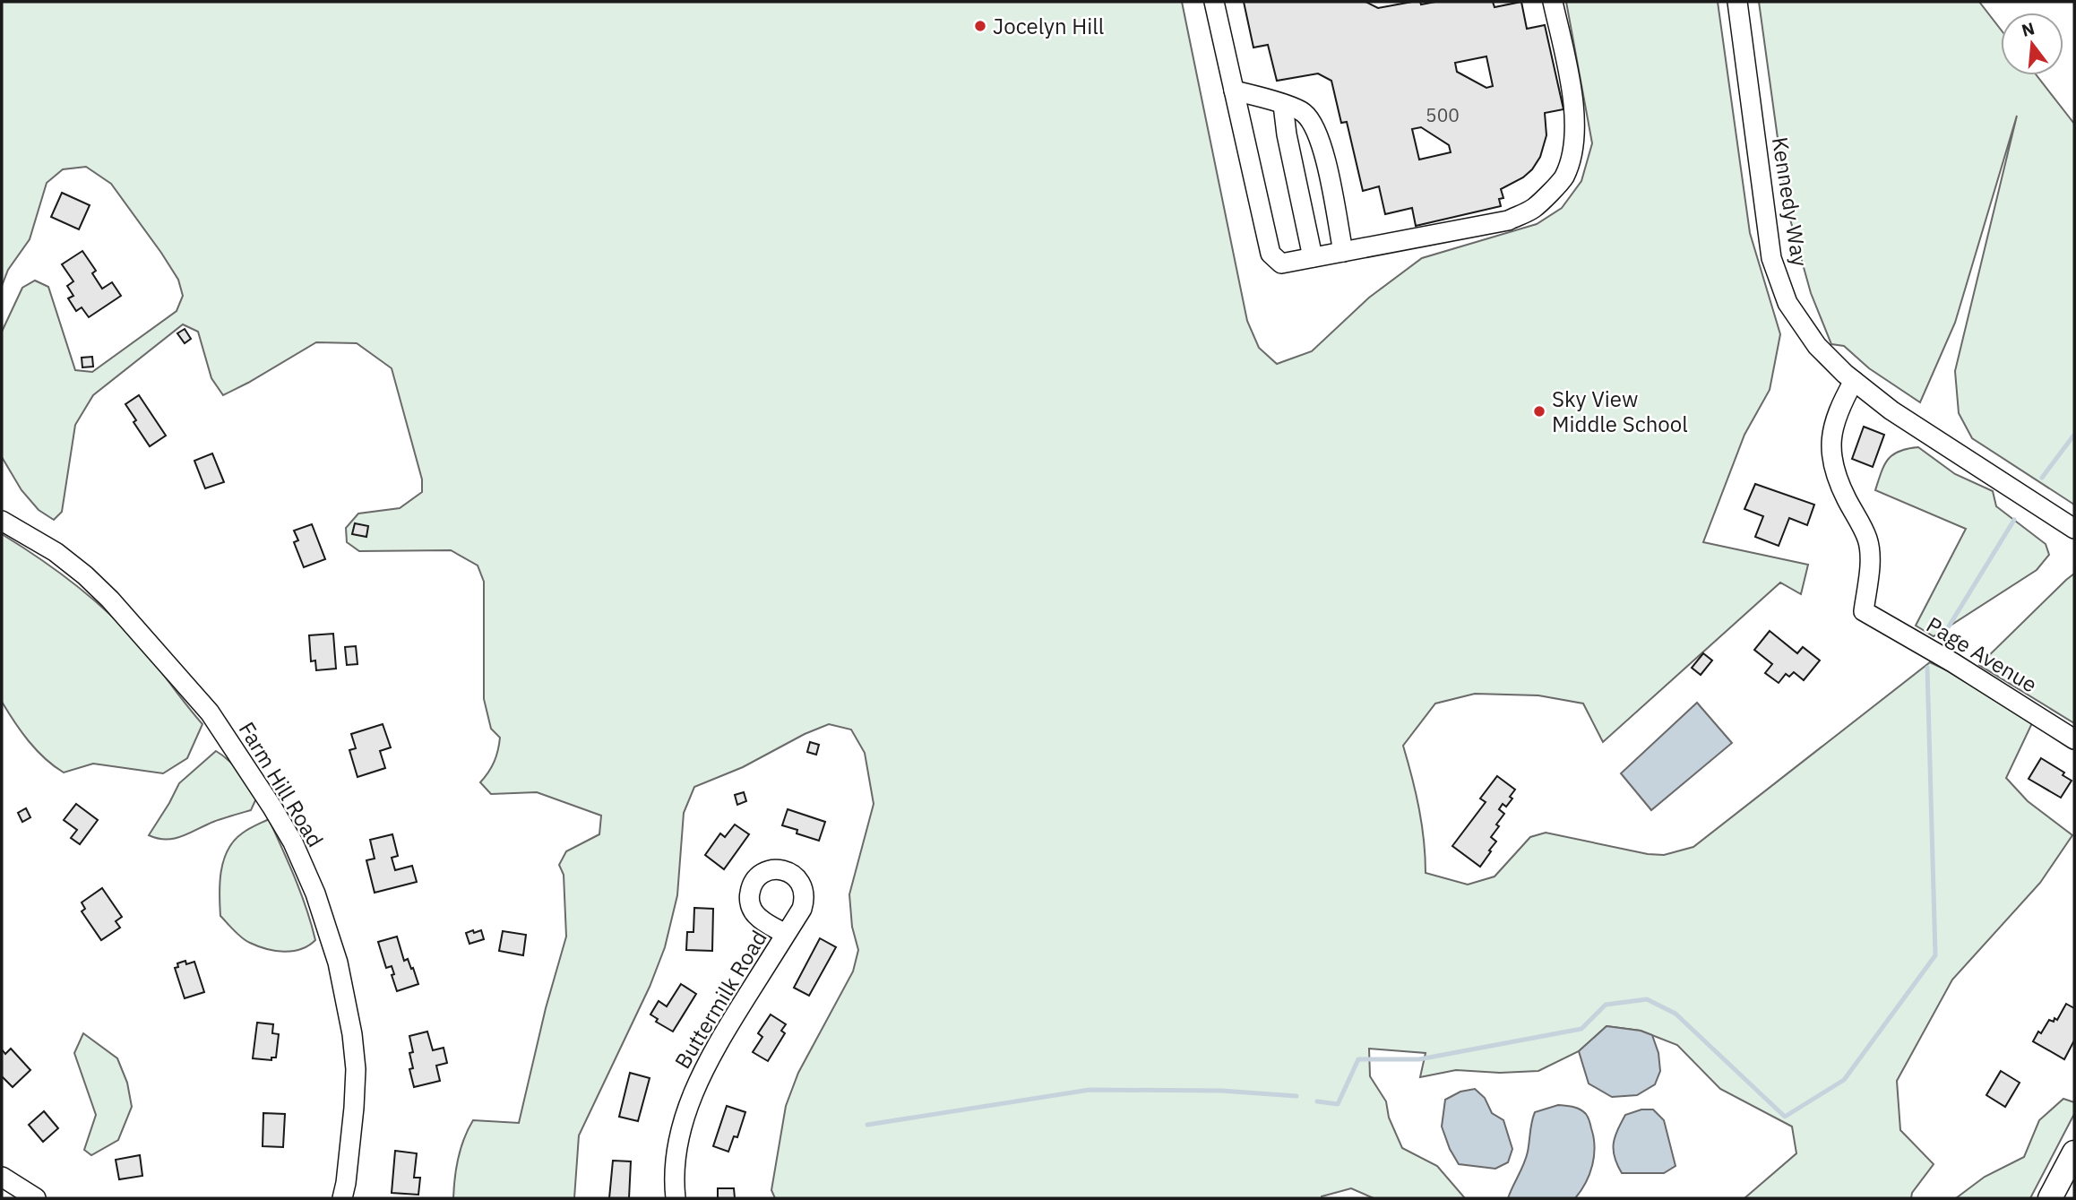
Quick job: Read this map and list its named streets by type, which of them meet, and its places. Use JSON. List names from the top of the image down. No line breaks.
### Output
{"streets":{"street":["Kennedy Way","Page Avenue","Farm Hill Road","Buttermilk Road"]},"crossings":[["Kennedy Way","Page Avenue"]],"places":["Jocelyn Hill","Sky View Middle School"],"house_numbers":["500"],"north":"top"}
